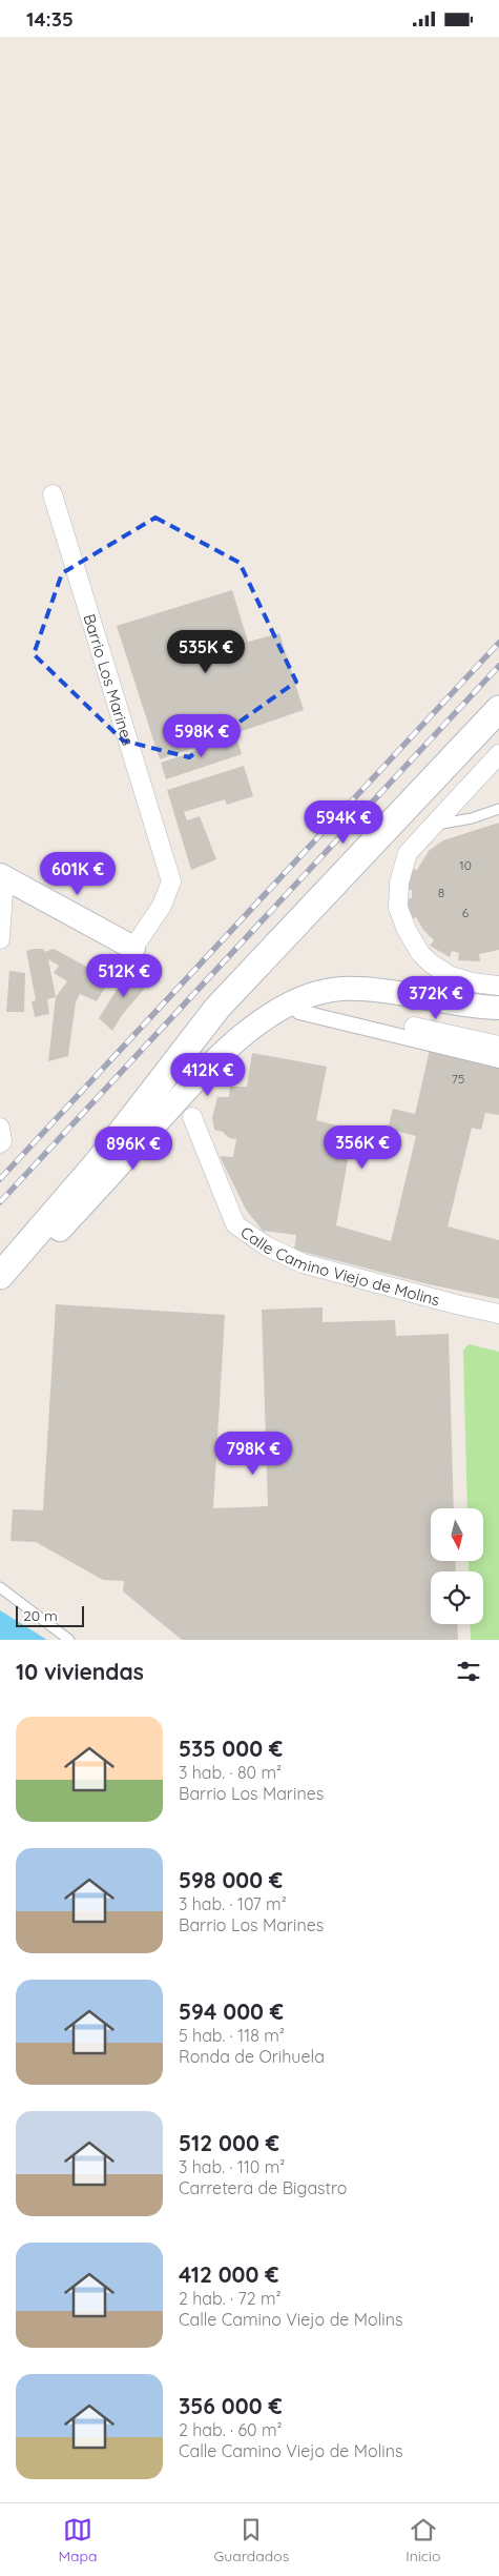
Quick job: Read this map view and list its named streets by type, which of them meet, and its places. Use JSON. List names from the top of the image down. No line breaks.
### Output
{"streets":{"street":["Barrio Los Marines","Calle Camino Viejo de Molins"]},"house_numbers":["10","8","6","75"],"scale_bar":"20 m","north":"bottom","page":{"status":"14:35","price":["535K €","598K €","594K €","601K €","512K €","372K €","412K €","356K €","896K €","798K €"],"scale":"20 m","heading":"10 viviendas","list":[{"name":"535 000 €","note":"3 hab. · 80 m² · Barrio Los Marines"},{"name":"598 000 €","note":"3 hab. · 107 m² · Barrio Los Marines"},{"name":"594 000 €","note":"5 hab. · 118 m² · Ronda de Orihuela"},{"name":"512 000 €","note":"3 hab. · 110 m² · Carretera de Bigastro"},{"name":"412 000 €","note":"2 hab. · 72 m² · Calle Camino Viejo de Molins"},{"name":"356 000 €","note":"2 hab. · 60 m² · Calle Camino Viejo de Molins"}],"tabs":["Mapa","Guardados","Inicio"]}}
